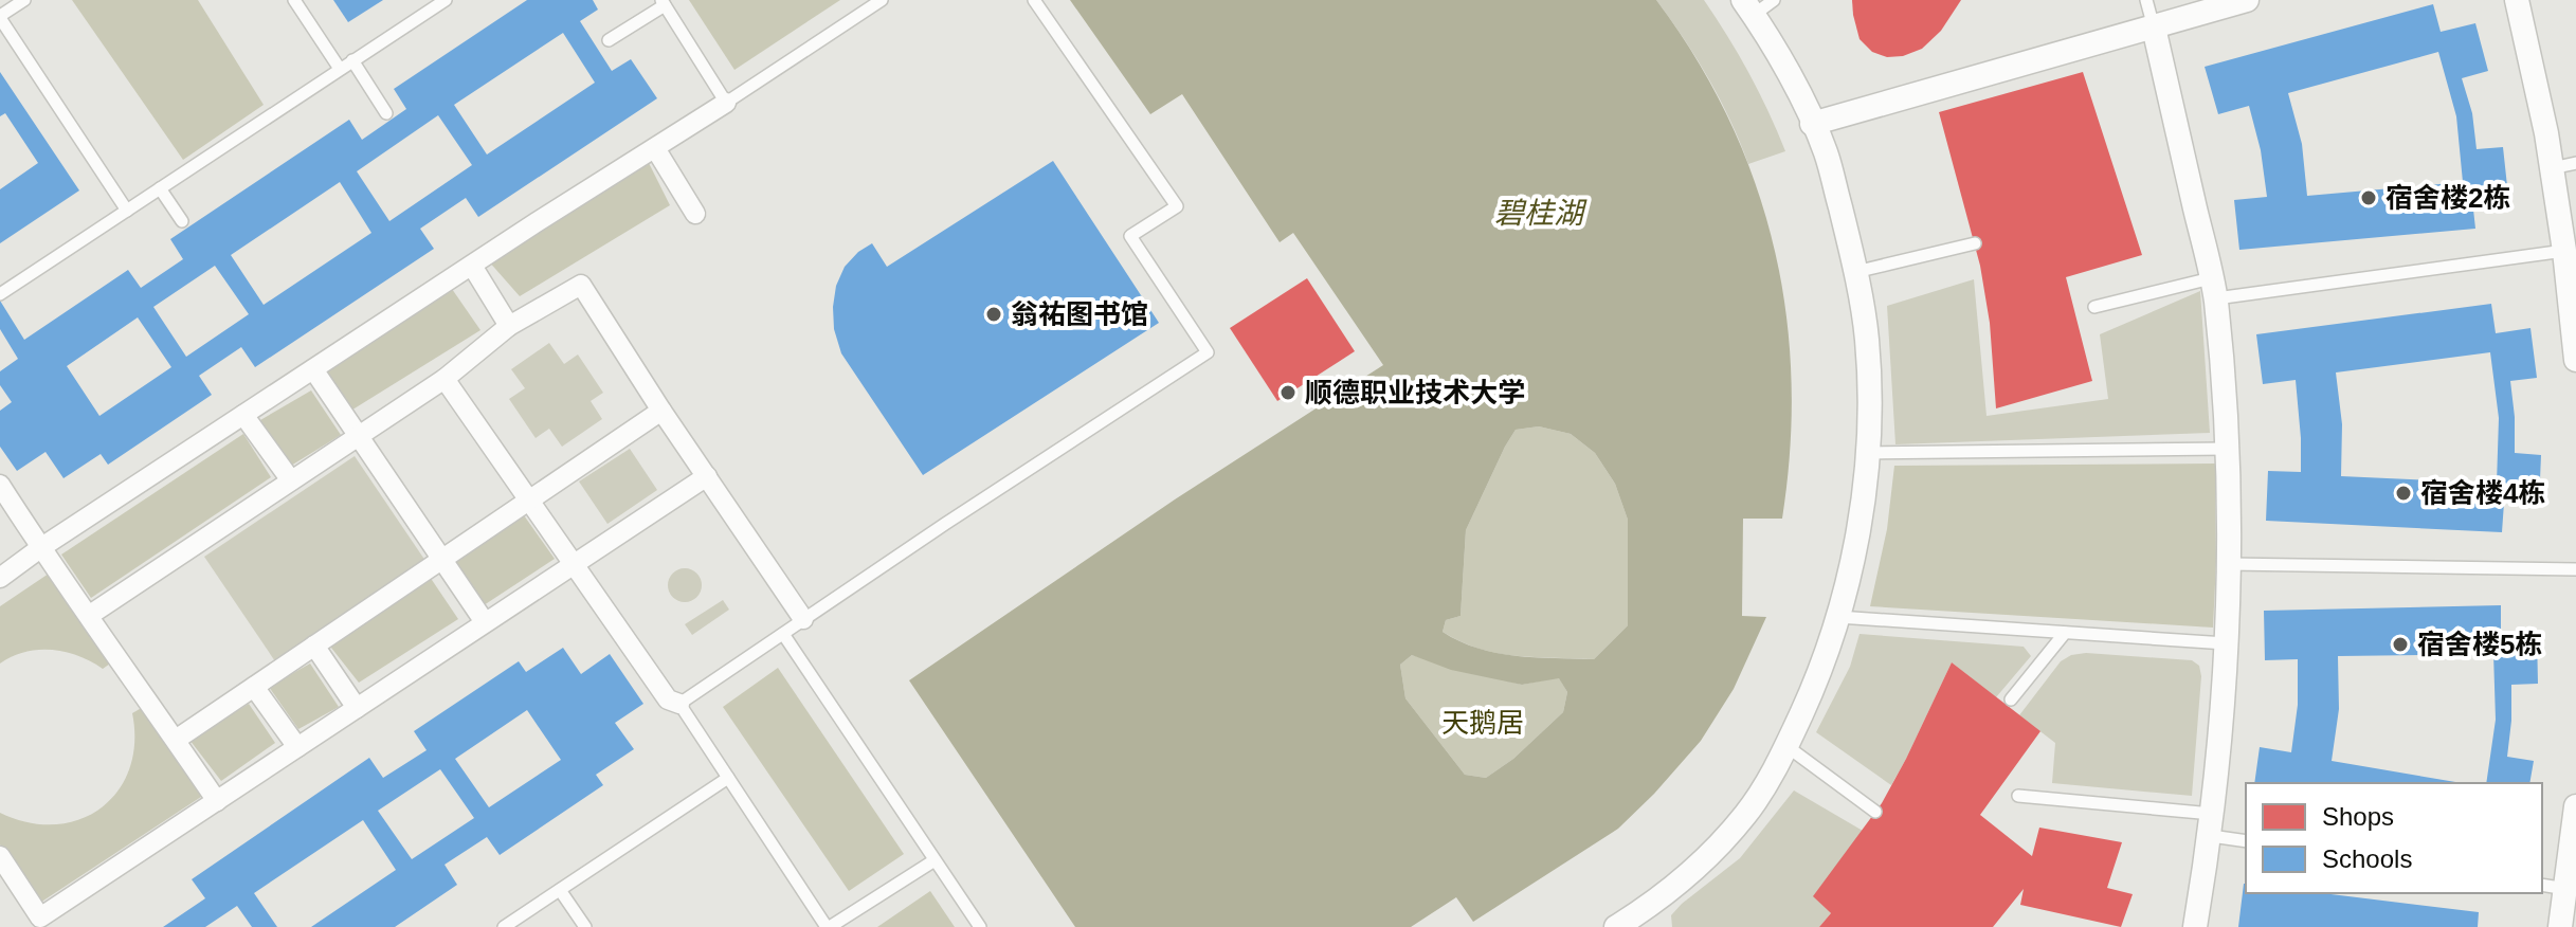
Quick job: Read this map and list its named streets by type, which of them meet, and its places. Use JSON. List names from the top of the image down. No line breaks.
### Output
{"water":["碧桂湖"],"parks":["天鹅居"],"places":["宿舍楼2栋","翁祐图书馆","顺德职业技术大学","宿舍楼4栋","宿舍楼5栋"],"legend":["Shops","Schools"]}
